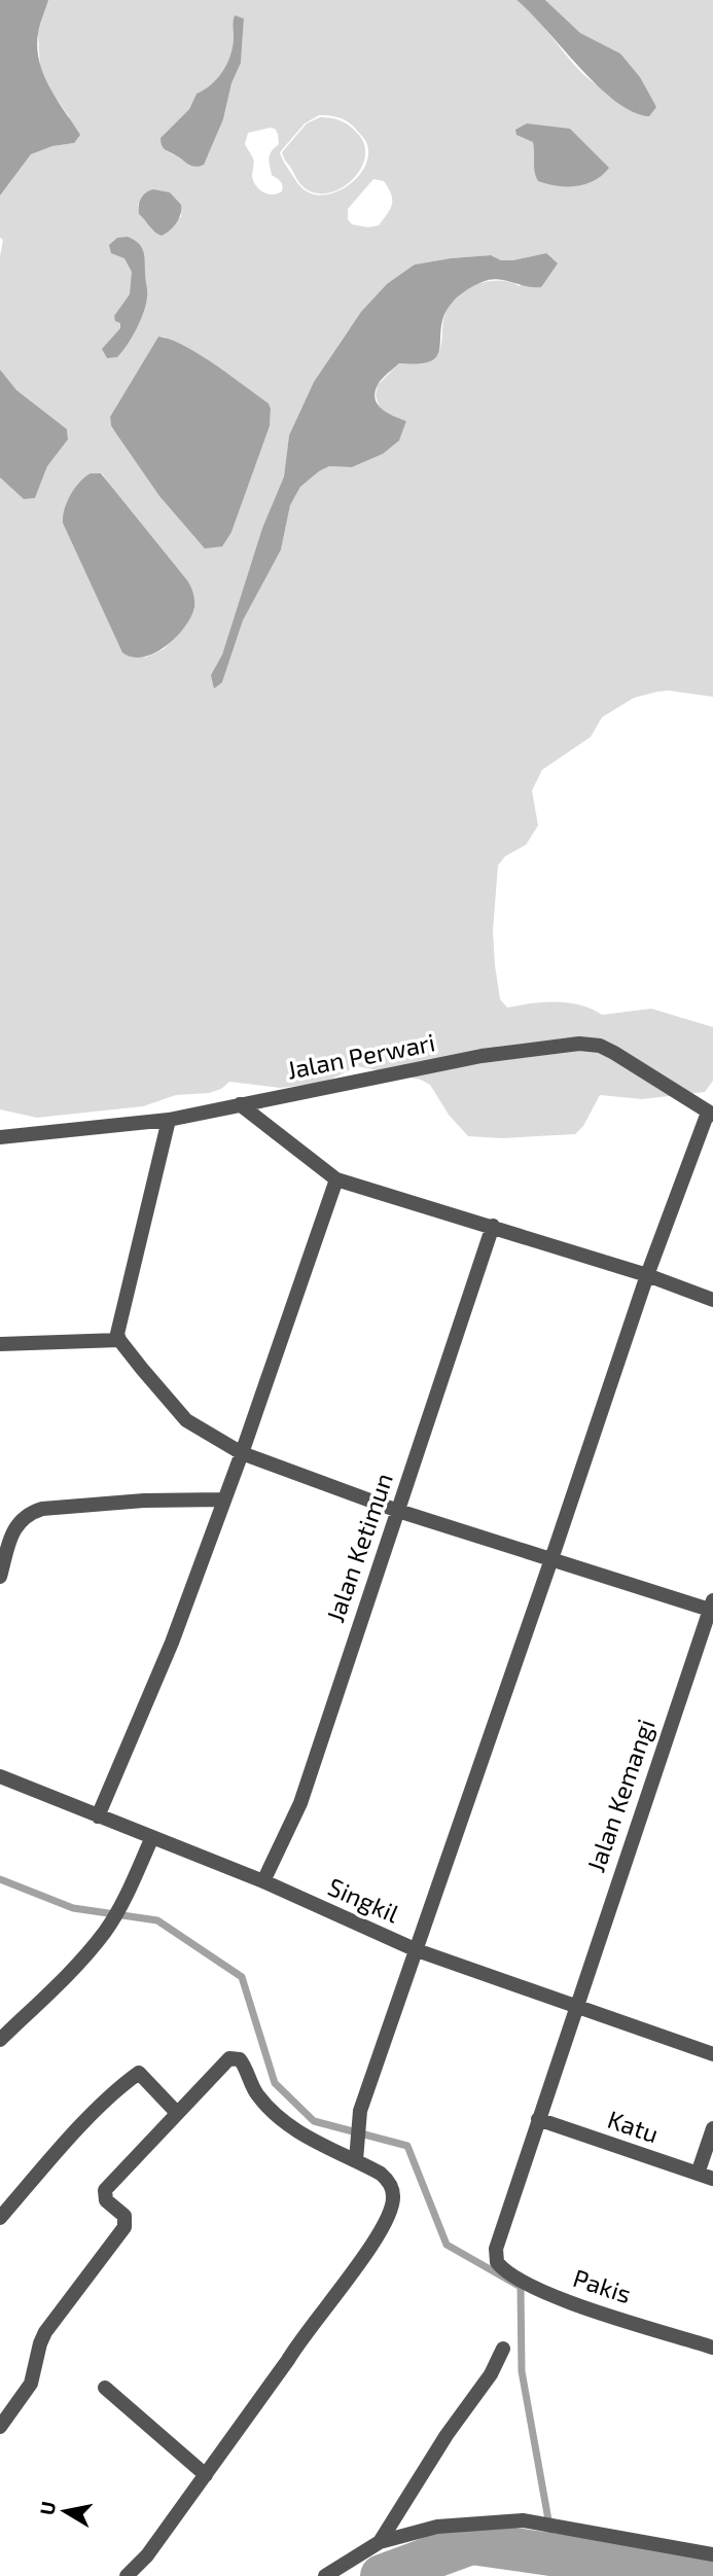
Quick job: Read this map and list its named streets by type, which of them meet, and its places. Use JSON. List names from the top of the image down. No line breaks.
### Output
{"streets":{"street":["Jalan Perwari","Jalan Ketimun","Jalan Kemangi","Singkil","Katu","Pakis"]},"crossings":[["Jalan Ketimun","Singkil"],["Jalan Kemangi","Singkil"],["Jalan Kemangi","Katu"],["Jalan Kemangi","Pakis"]],"north":"left"}
